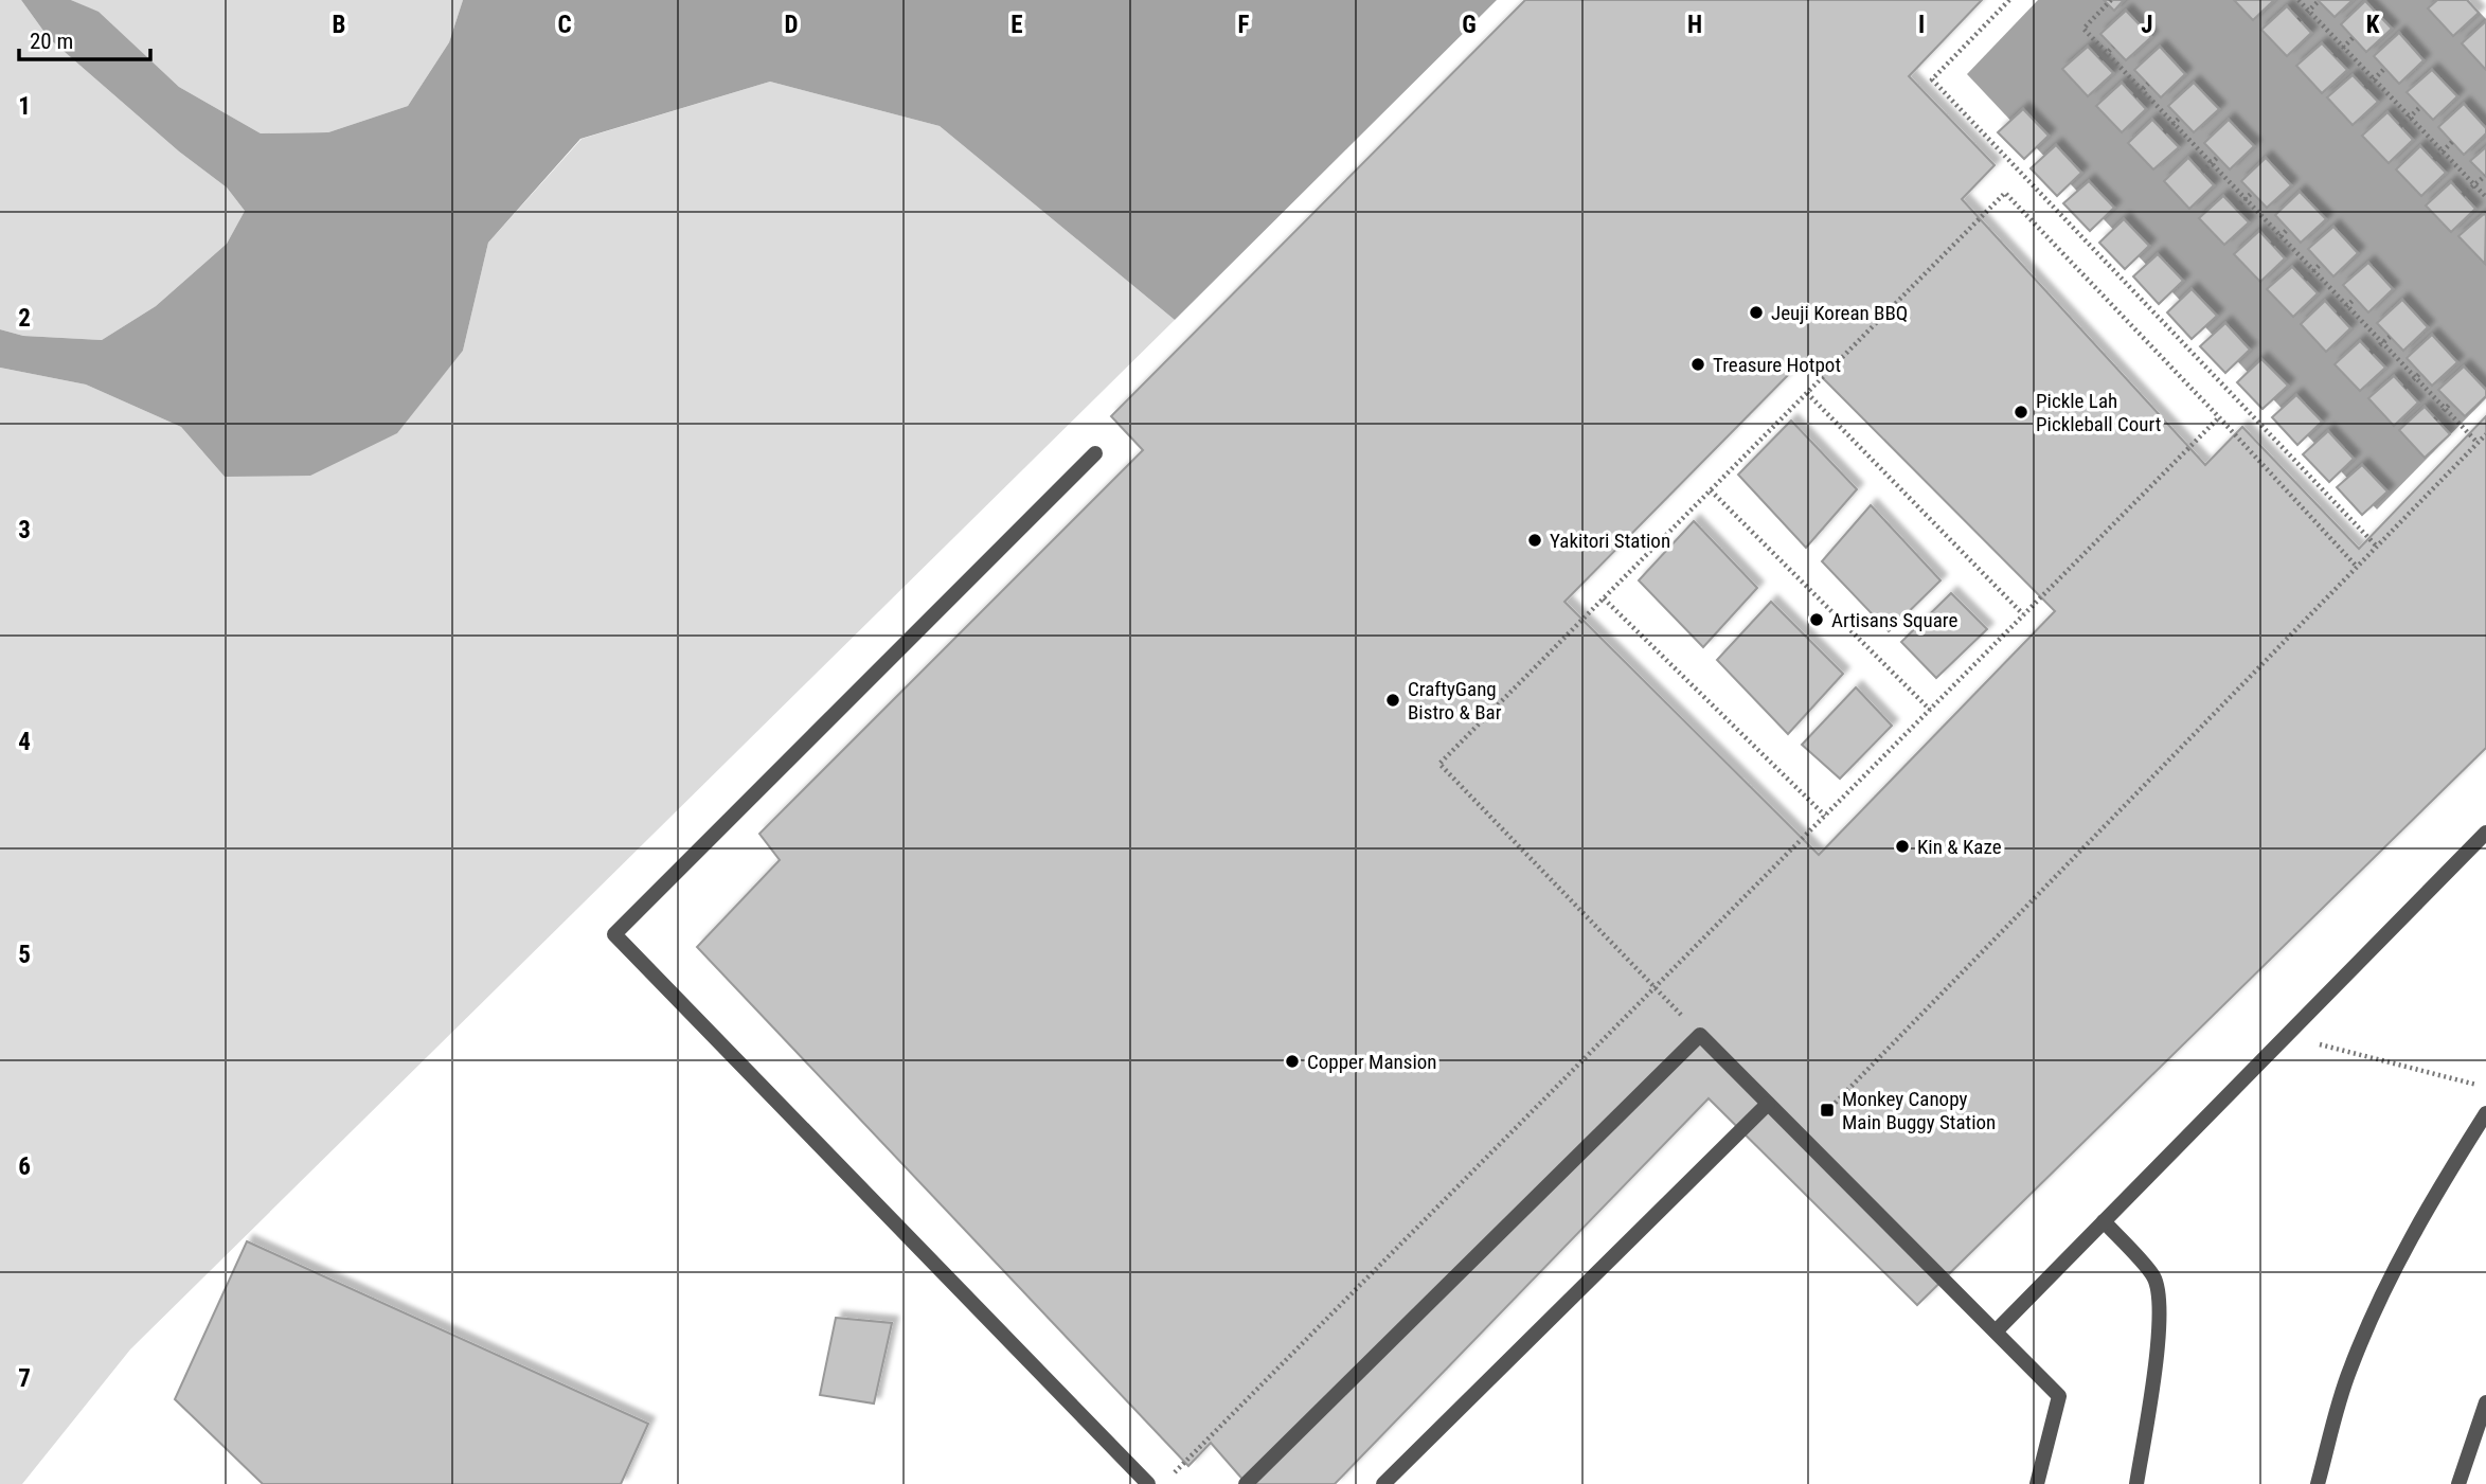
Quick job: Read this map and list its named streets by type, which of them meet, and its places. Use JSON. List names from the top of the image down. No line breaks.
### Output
{"places":{"other":["Jeuji Korean BBQ","Treasure Hotpot","Pickle Lah Pickleball Court","Yakitori Station","Artisans Square","CraftyGang Bistro & Bar","Kin & Kaze","Copper Mansion"],"transit":["Monkey Canopy Main Buggy Station"]},"scale_bar":"20 m","grid":{"columns":["B","C","D","E","F","G","H","I","J","K"],"rows":["1","2","3","4","5","6","7"]}}
